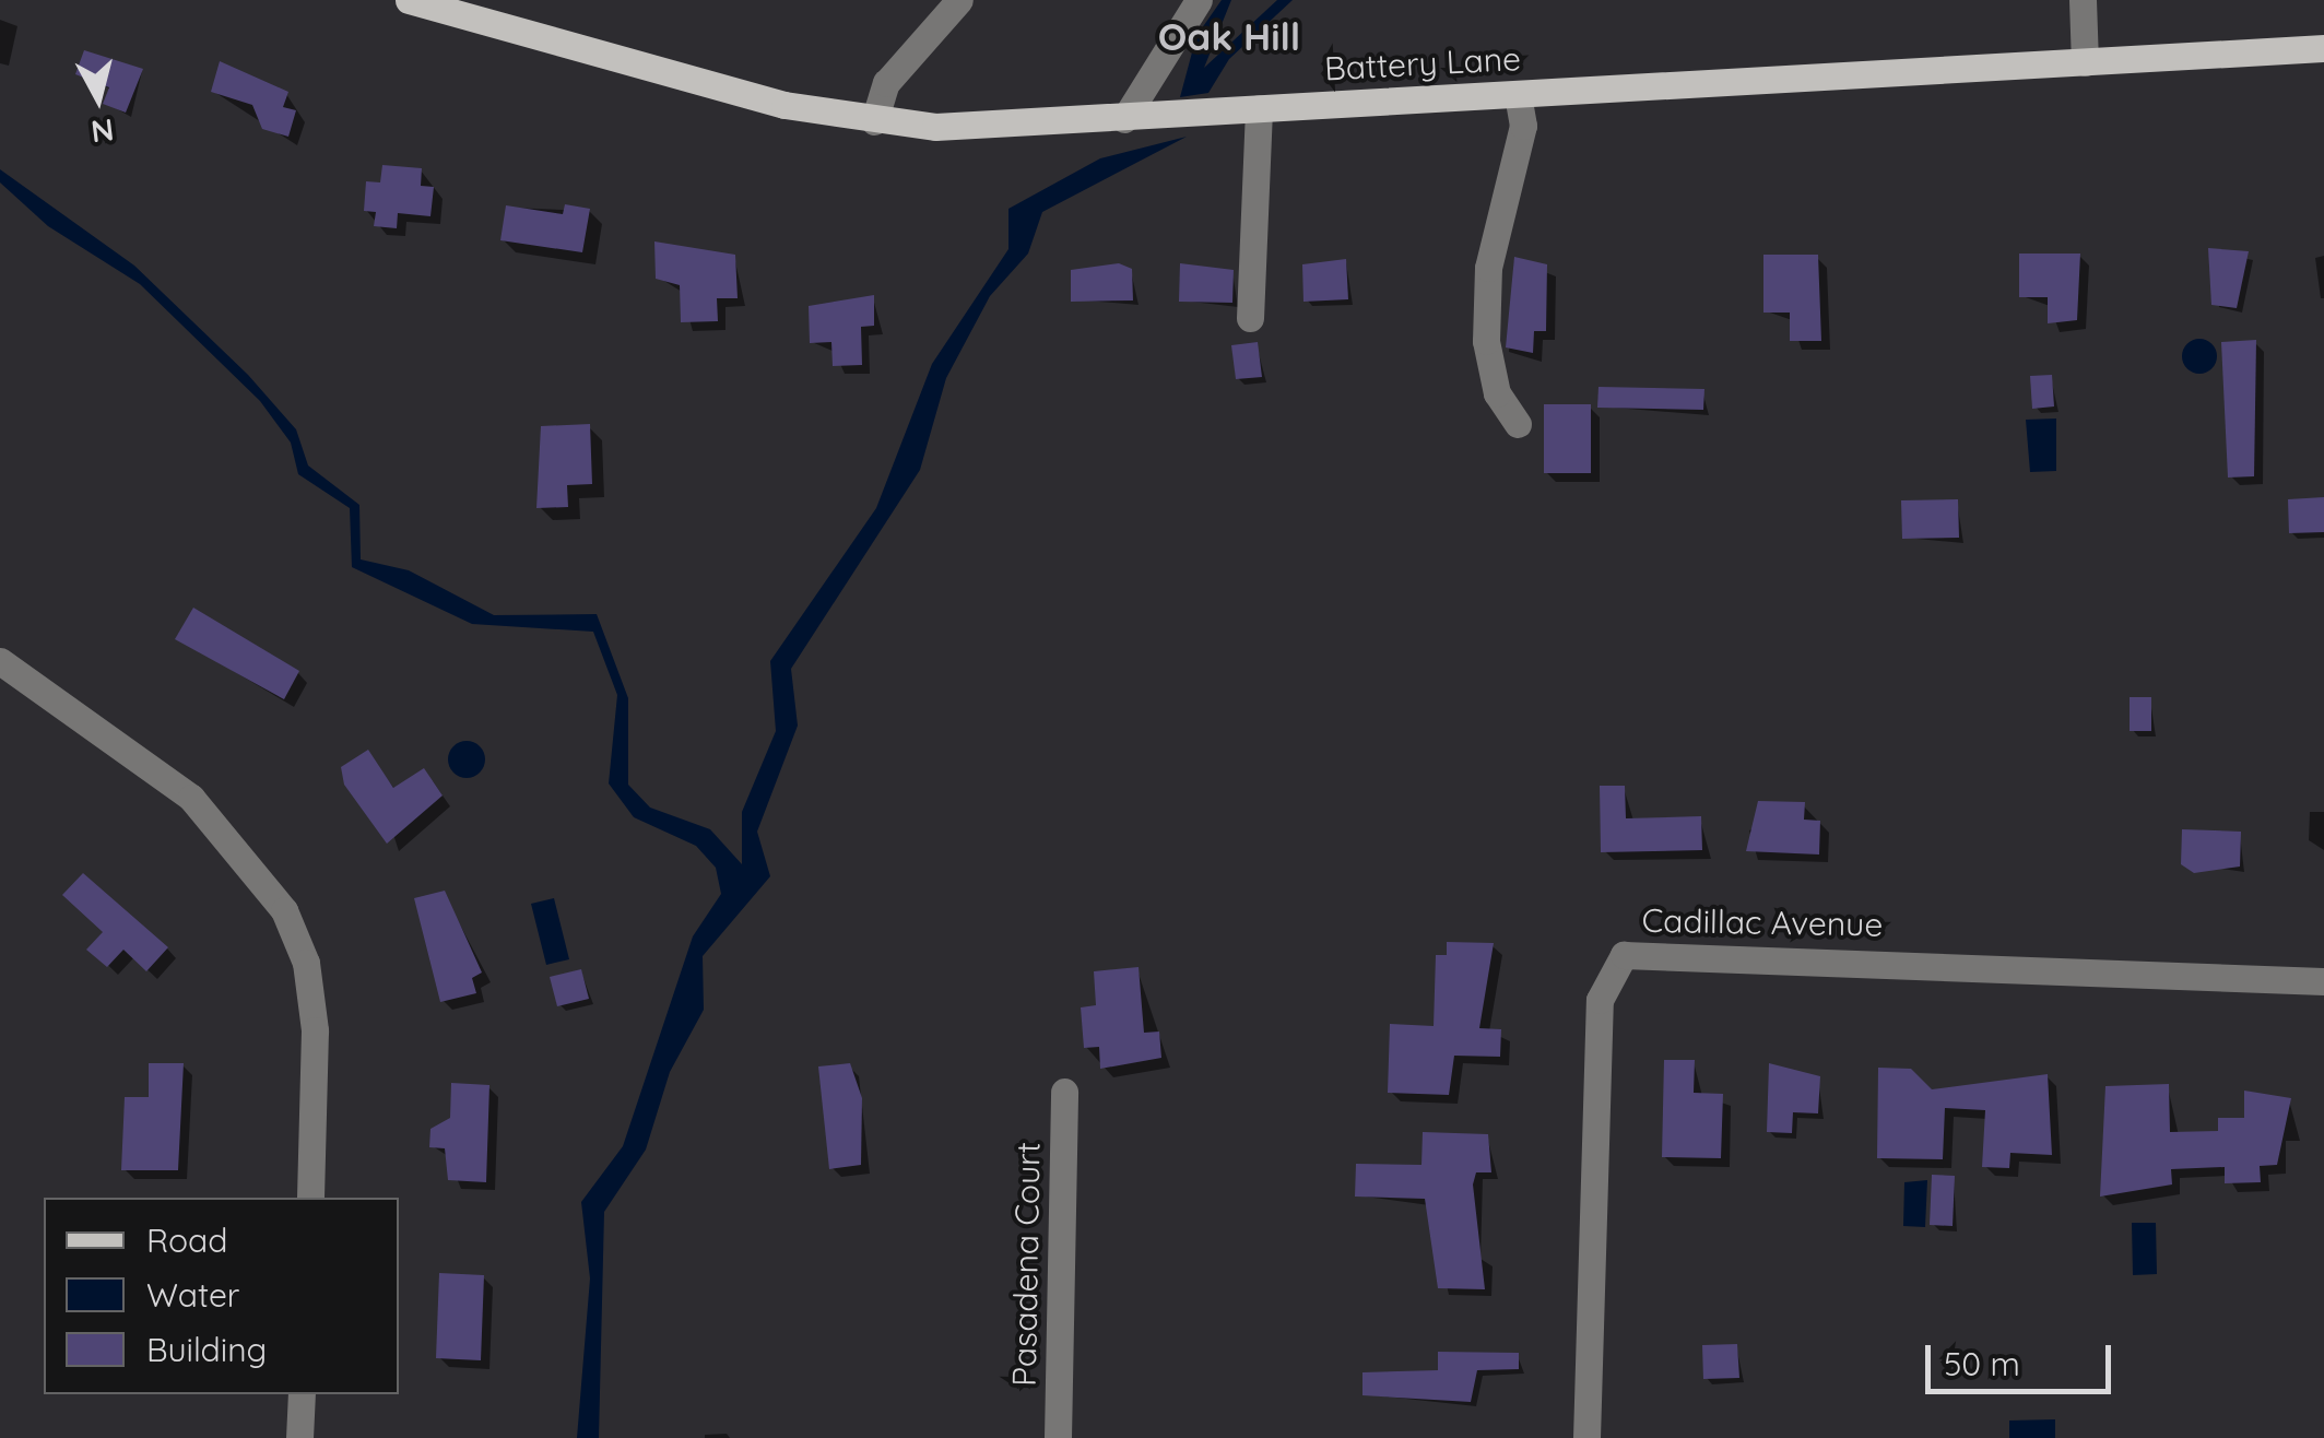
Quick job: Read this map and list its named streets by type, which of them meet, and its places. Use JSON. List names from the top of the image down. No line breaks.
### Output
{"streets":{"main road":["Battery Lane"],"street":["Cadillac Avenue","Pasadena Court"]},"districts":["Oak Hill"],"legend":["Road","Water","Building"],"scale_bar":"50 m","north":"bottom"}
